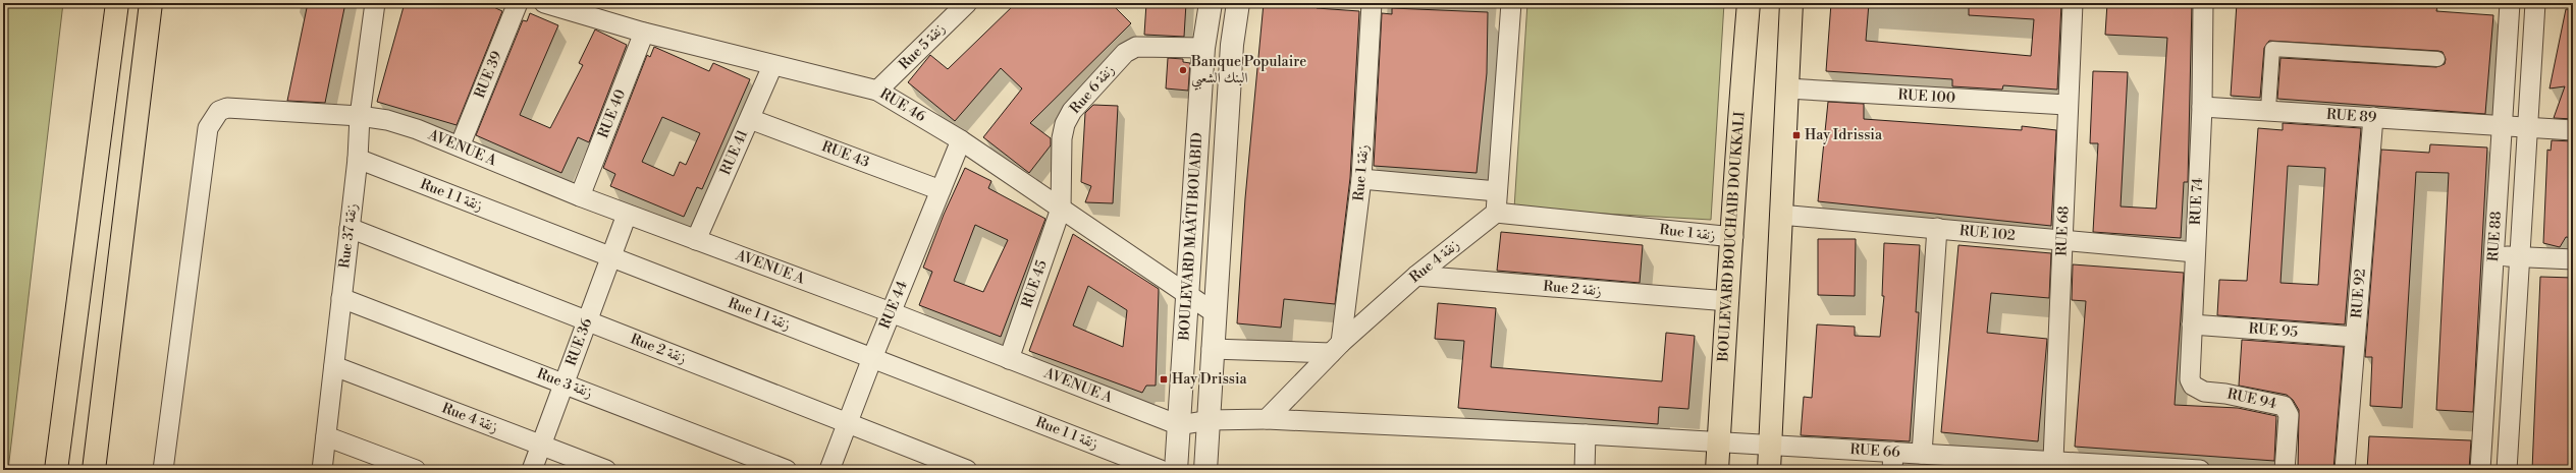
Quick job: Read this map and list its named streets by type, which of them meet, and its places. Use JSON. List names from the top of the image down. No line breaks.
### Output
{"streets":{"main road":["BOULEVARD BOUCHAIB DOUKKALI"],"street":["Rue 5 زنقة","RUE 39","Rue 6 زنقة","RUE 100","RUE 46","RUE 40","RUE 89","AVENUE A","RUE 41","RUE 43","Rue 1 زنقة","Rue 1 زنقة 1","RUE 74","RUE 68","RUE 102","Rue 37 زنقة","BOULEVARD MAÂTI BOUABID","RUE 88","Rue 4 زنقة","RUE 45","Rue 2 زنقة","RUE 92","RUE 44","RUE 95","RUE 36","Rue 3 زنقة","RUE 94","RUE 66"]},"crossings":[["Rue 5 زنقة","RUE 46"],["RUE 39","AVENUE A"],["Rue 6 زنقة","RUE 46"],["Rue 6 زنقة","BOULEVARD MAÂTI BOUABID"],["Rue 6 زنقة","RUE 45"],["RUE 100","RUE 68"],["RUE 46","RUE 40"],["RUE 46","RUE 41"],["RUE 46","BOULEVARD MAÂTI BOUABID"],["RUE 46","RUE 45"],["RUE 46","RUE 44"],["RUE 40","AVENUE A"],["RUE 89","RUE 74"],["RUE 89","RUE 88"],["RUE 89","RUE 92"],["AVENUE A","RUE 41"],["AVENUE A","Rue 37 زنقة"],["AVENUE A","BOULEVARD MAÂTI BOUABID"],["AVENUE A","RUE 45"],["AVENUE A","RUE 44"],["AVENUE A","RUE 36"],["RUE 41","RUE 43"],["RUE 43","RUE 44"],["Rue 1 زنقة","BOULEVARD BOUCHAIB DOUKKALI"],["Rue 1 زنقة","Rue 4 زنقة"],["Rue 1 زنقة 1","Rue 37 زنقة"],["Rue 1 زنقة 1","RUE 44"],["Rue 1 زنقة 1","RUE 36"],["RUE 74","RUE 102"],["RUE 74","RUE 95"],["RUE 74","RUE 94"],["RUE 68","RUE 102"],["RUE 68","RUE 66"],["Rue 37 زنقة","Rue 4 زنقة"],["Rue 37 زنقة","Rue 2 زنقة"],["Rue 37 زنقة","Rue 3 زنقة"],["BOULEVARD BOUCHAIB DOUKKALI","Rue 2 زنقة"],["BOULEVARD BOUCHAIB DOUKKALI","RUE 66"],["Rue 4 زنقة","Rue 2 زنقة"],["Rue 4 زنقة","RUE 36"],["Rue 4 زنقة","RUE 66"],["Rue 2 زنقة","RUE 44"],["Rue 2 زنقة","RUE 36"],["RUE 92","RUE 95"],["RUE 36","Rue 3 زنقة"]],"places":{"other":["Banque Populaire البنك الشعبي"],"transit":["Hay Idrissia","Hay Drissia"]}}
